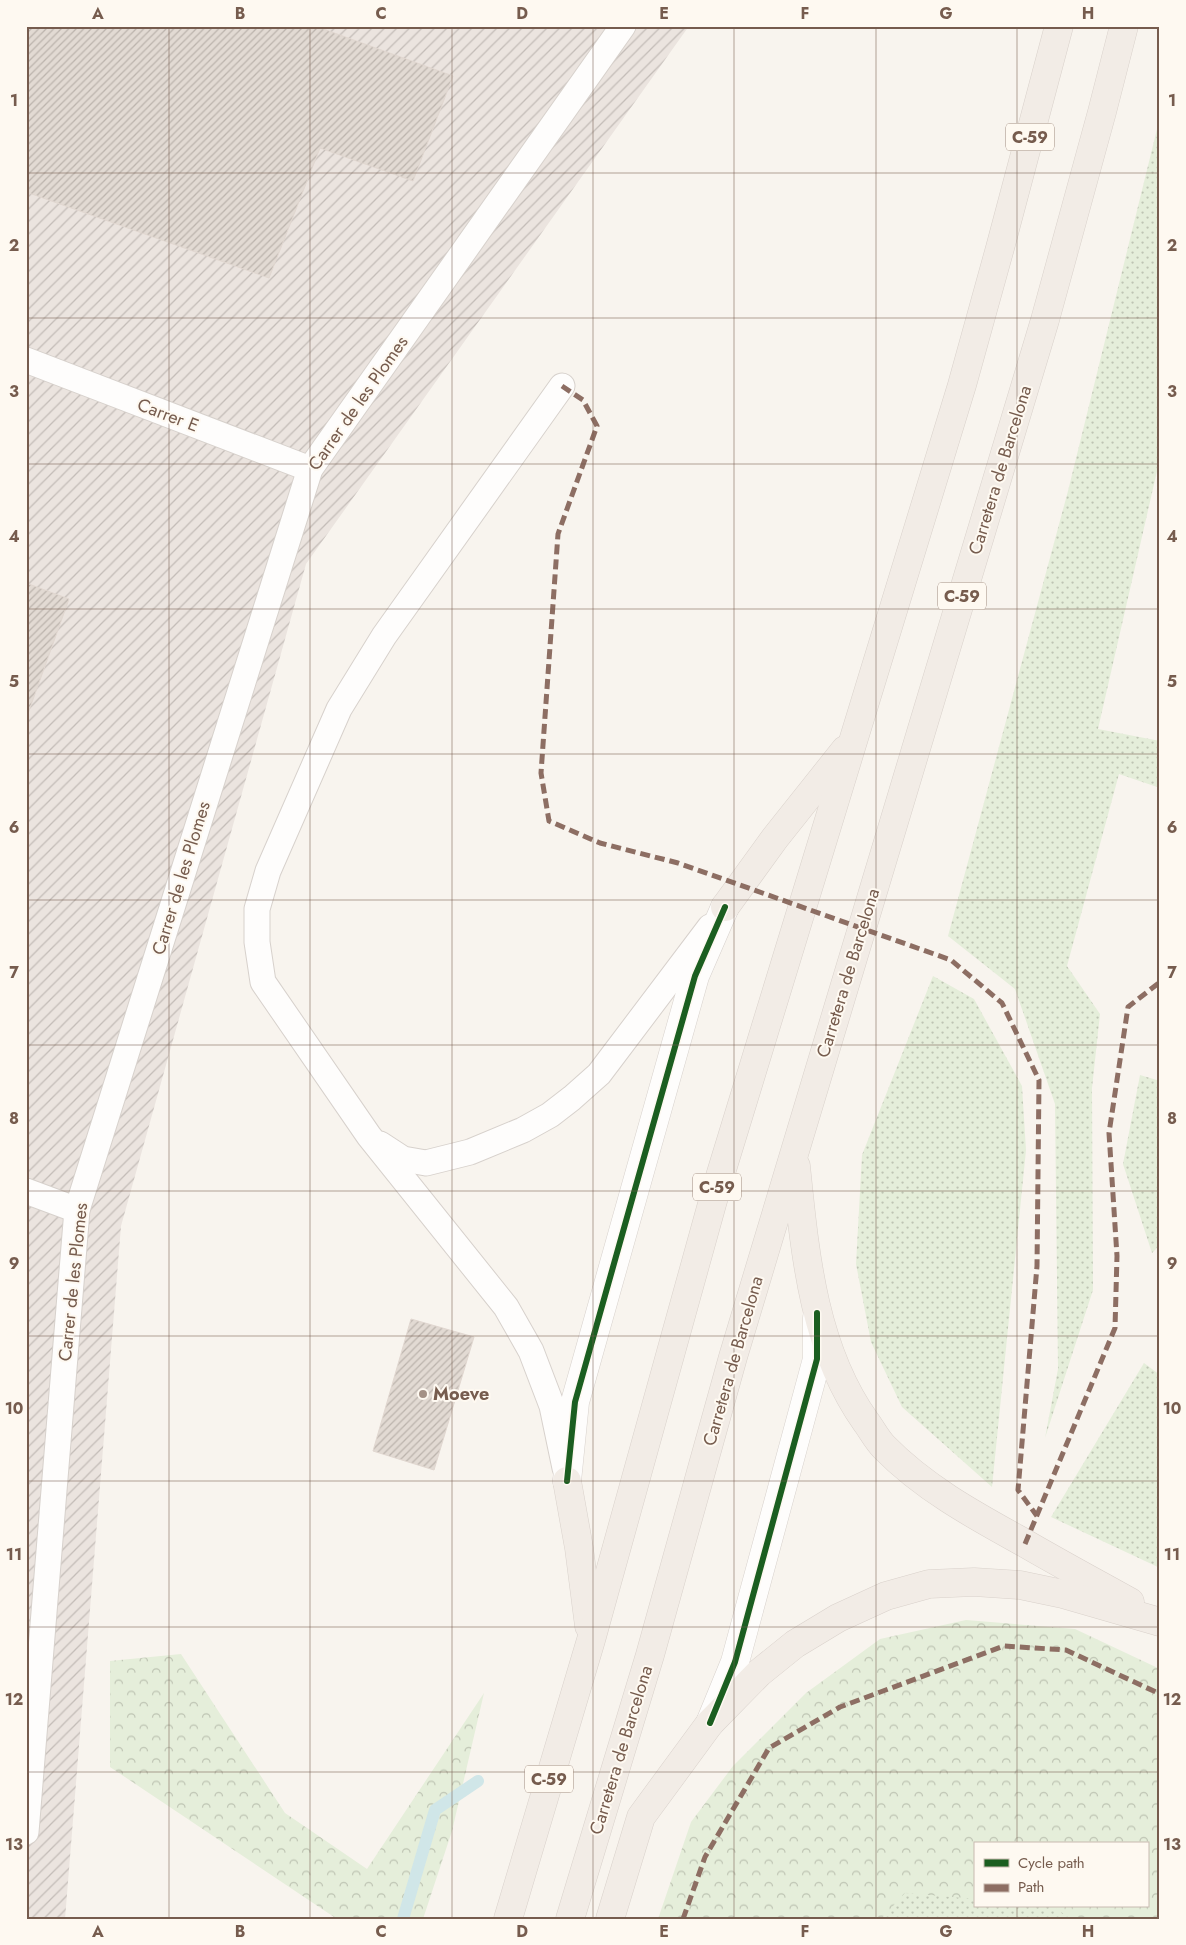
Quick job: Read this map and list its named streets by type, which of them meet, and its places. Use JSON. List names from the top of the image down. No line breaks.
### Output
{"streets":{"highway":["C-59","Carretera de Barcelona"],"lane":["Carrer de les Plomes","Carrer E"]},"crossings":[["Carrer de les Plomes","Carrer E"]],"places":["Moeve"],"legend":["Cycle path","Path"],"grid":{"columns":["A","B","C","D","E","F","G","H"],"rows":["1","2","3","4","5","6","7","8","9","10","11","12","13"]}}
